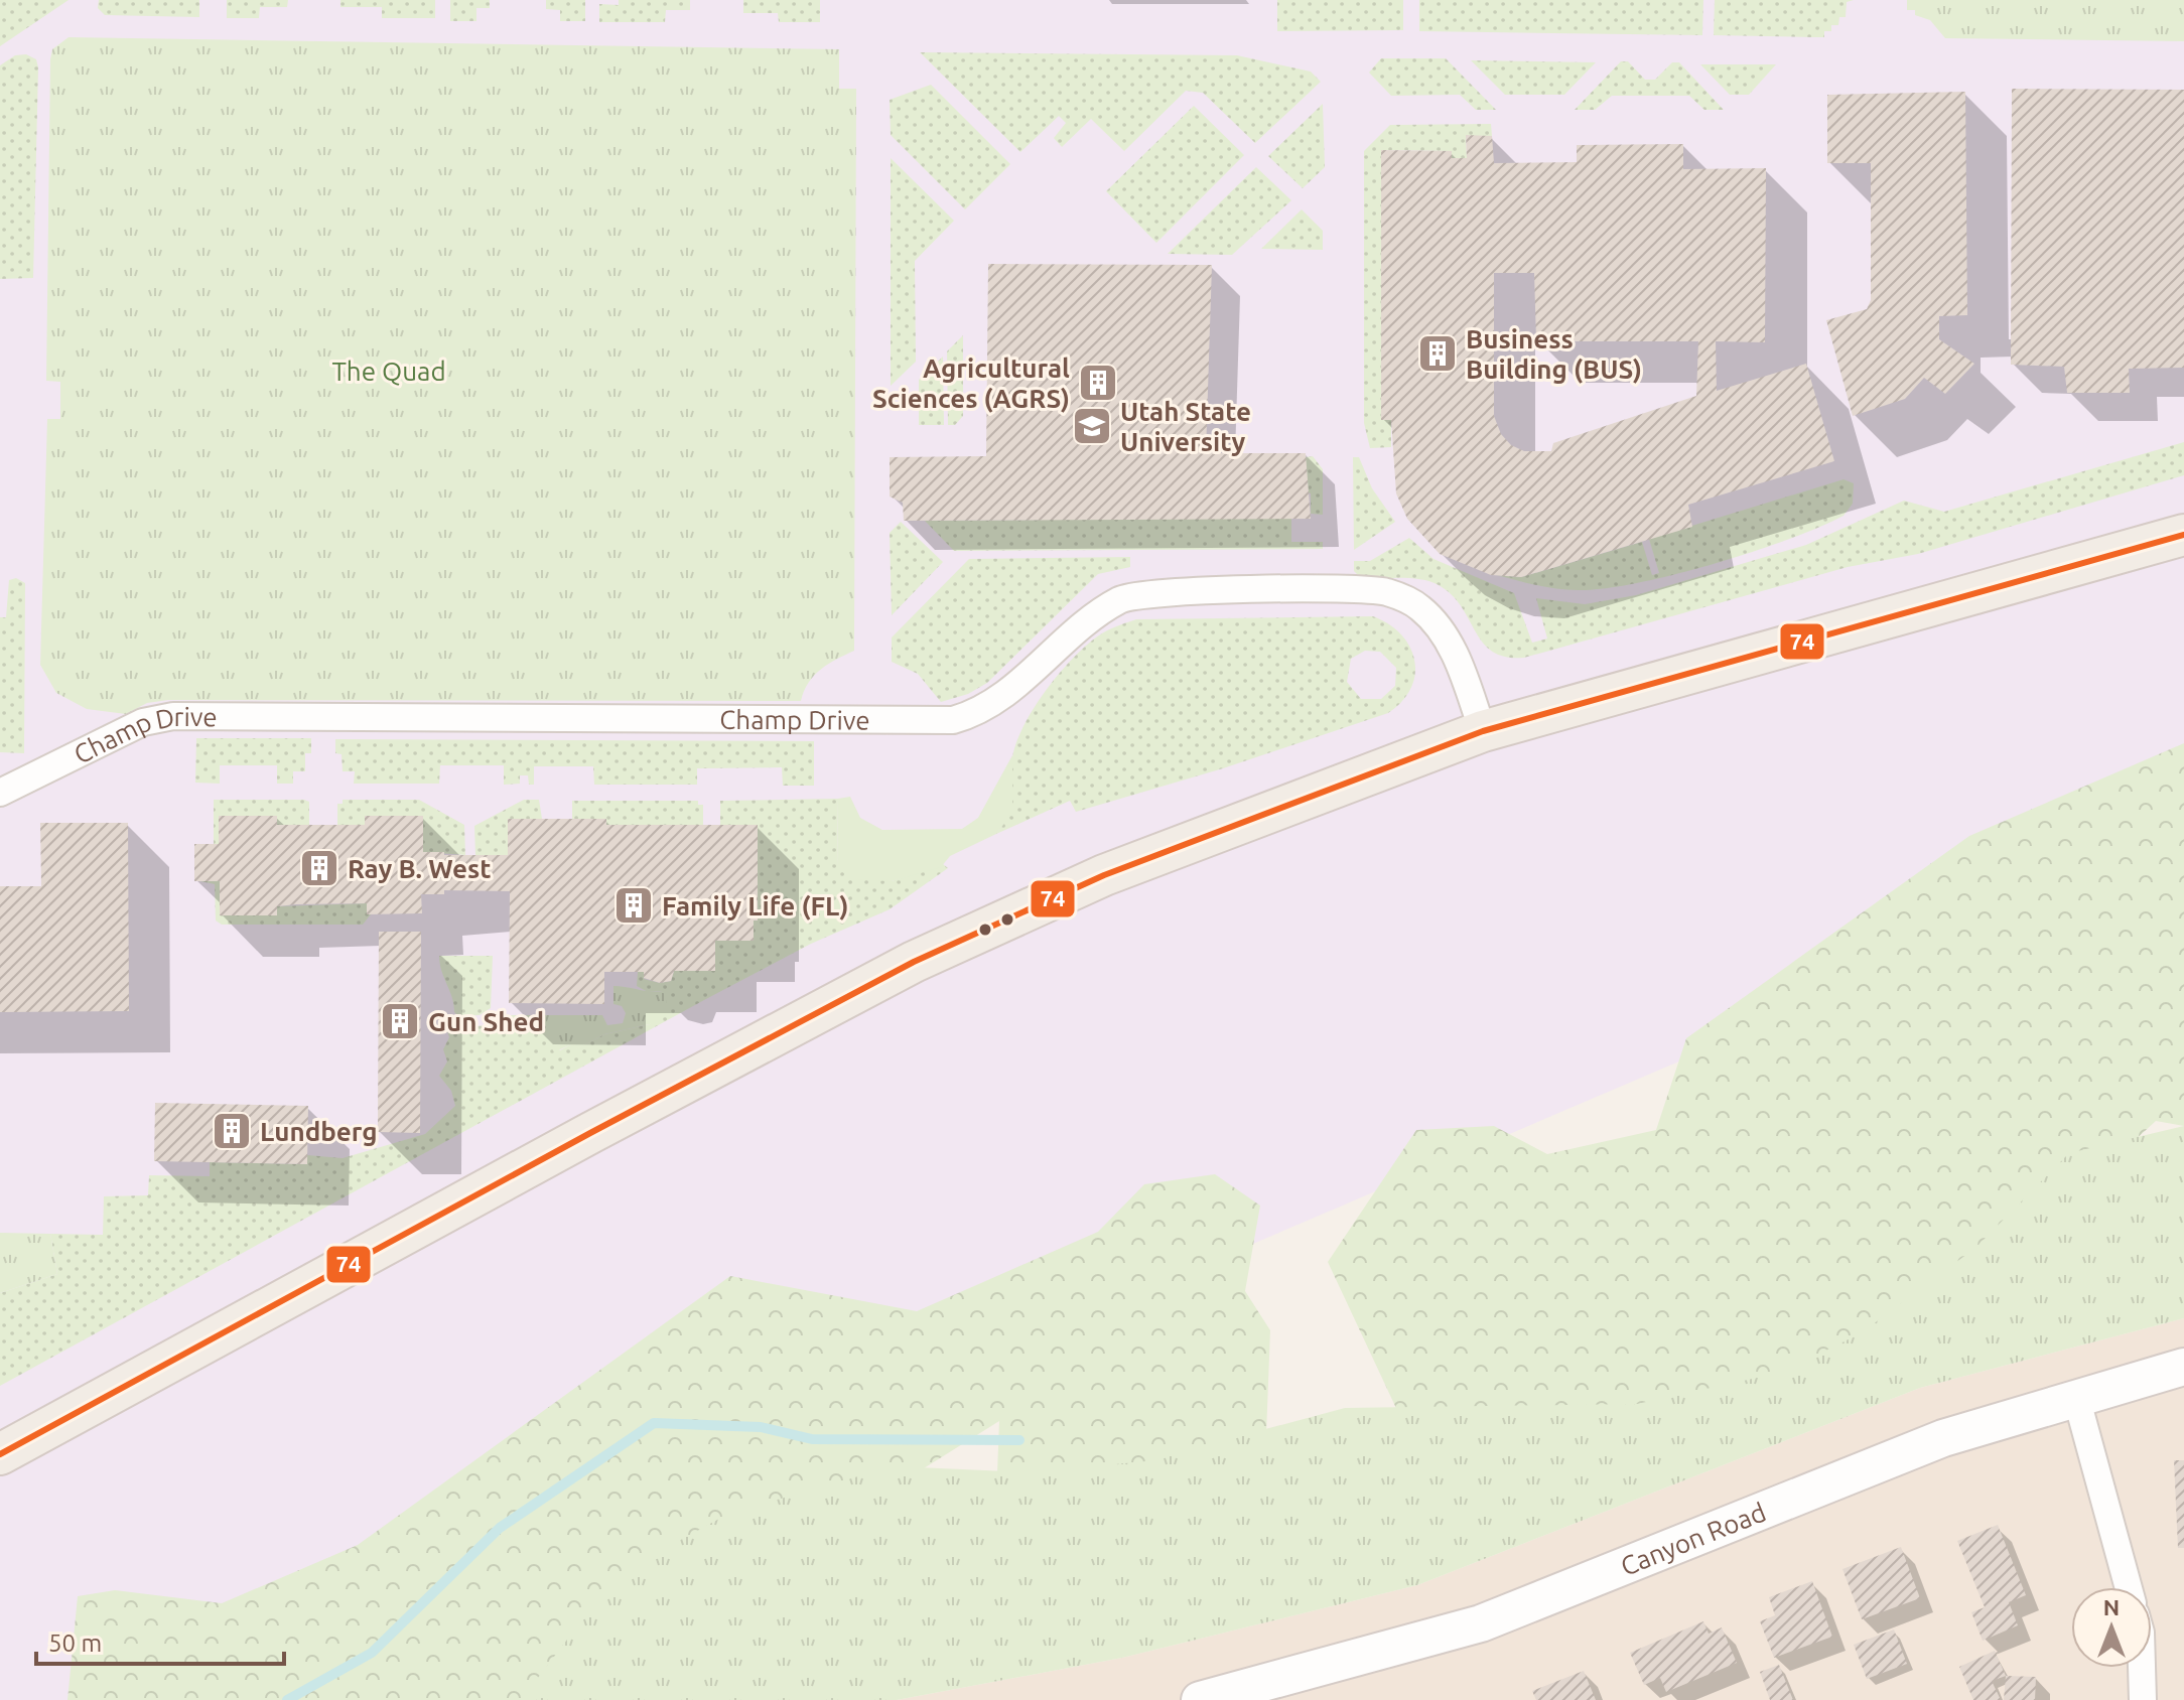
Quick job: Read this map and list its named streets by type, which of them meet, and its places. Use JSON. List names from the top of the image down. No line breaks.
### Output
{"streets":{"street":["Champ Drive","Canyon Road"]},"parks":["The Quad"],"places":{"building":["Business Building (BUS)","Agricultural Sciences (AGRS)","Ray B. West","Family Life (FL)","Gun Shed","Lundberg"],"school or university":["Utah State University"]},"lines":["transit line 74"],"scale_bar":"50 m","north":"top"}
